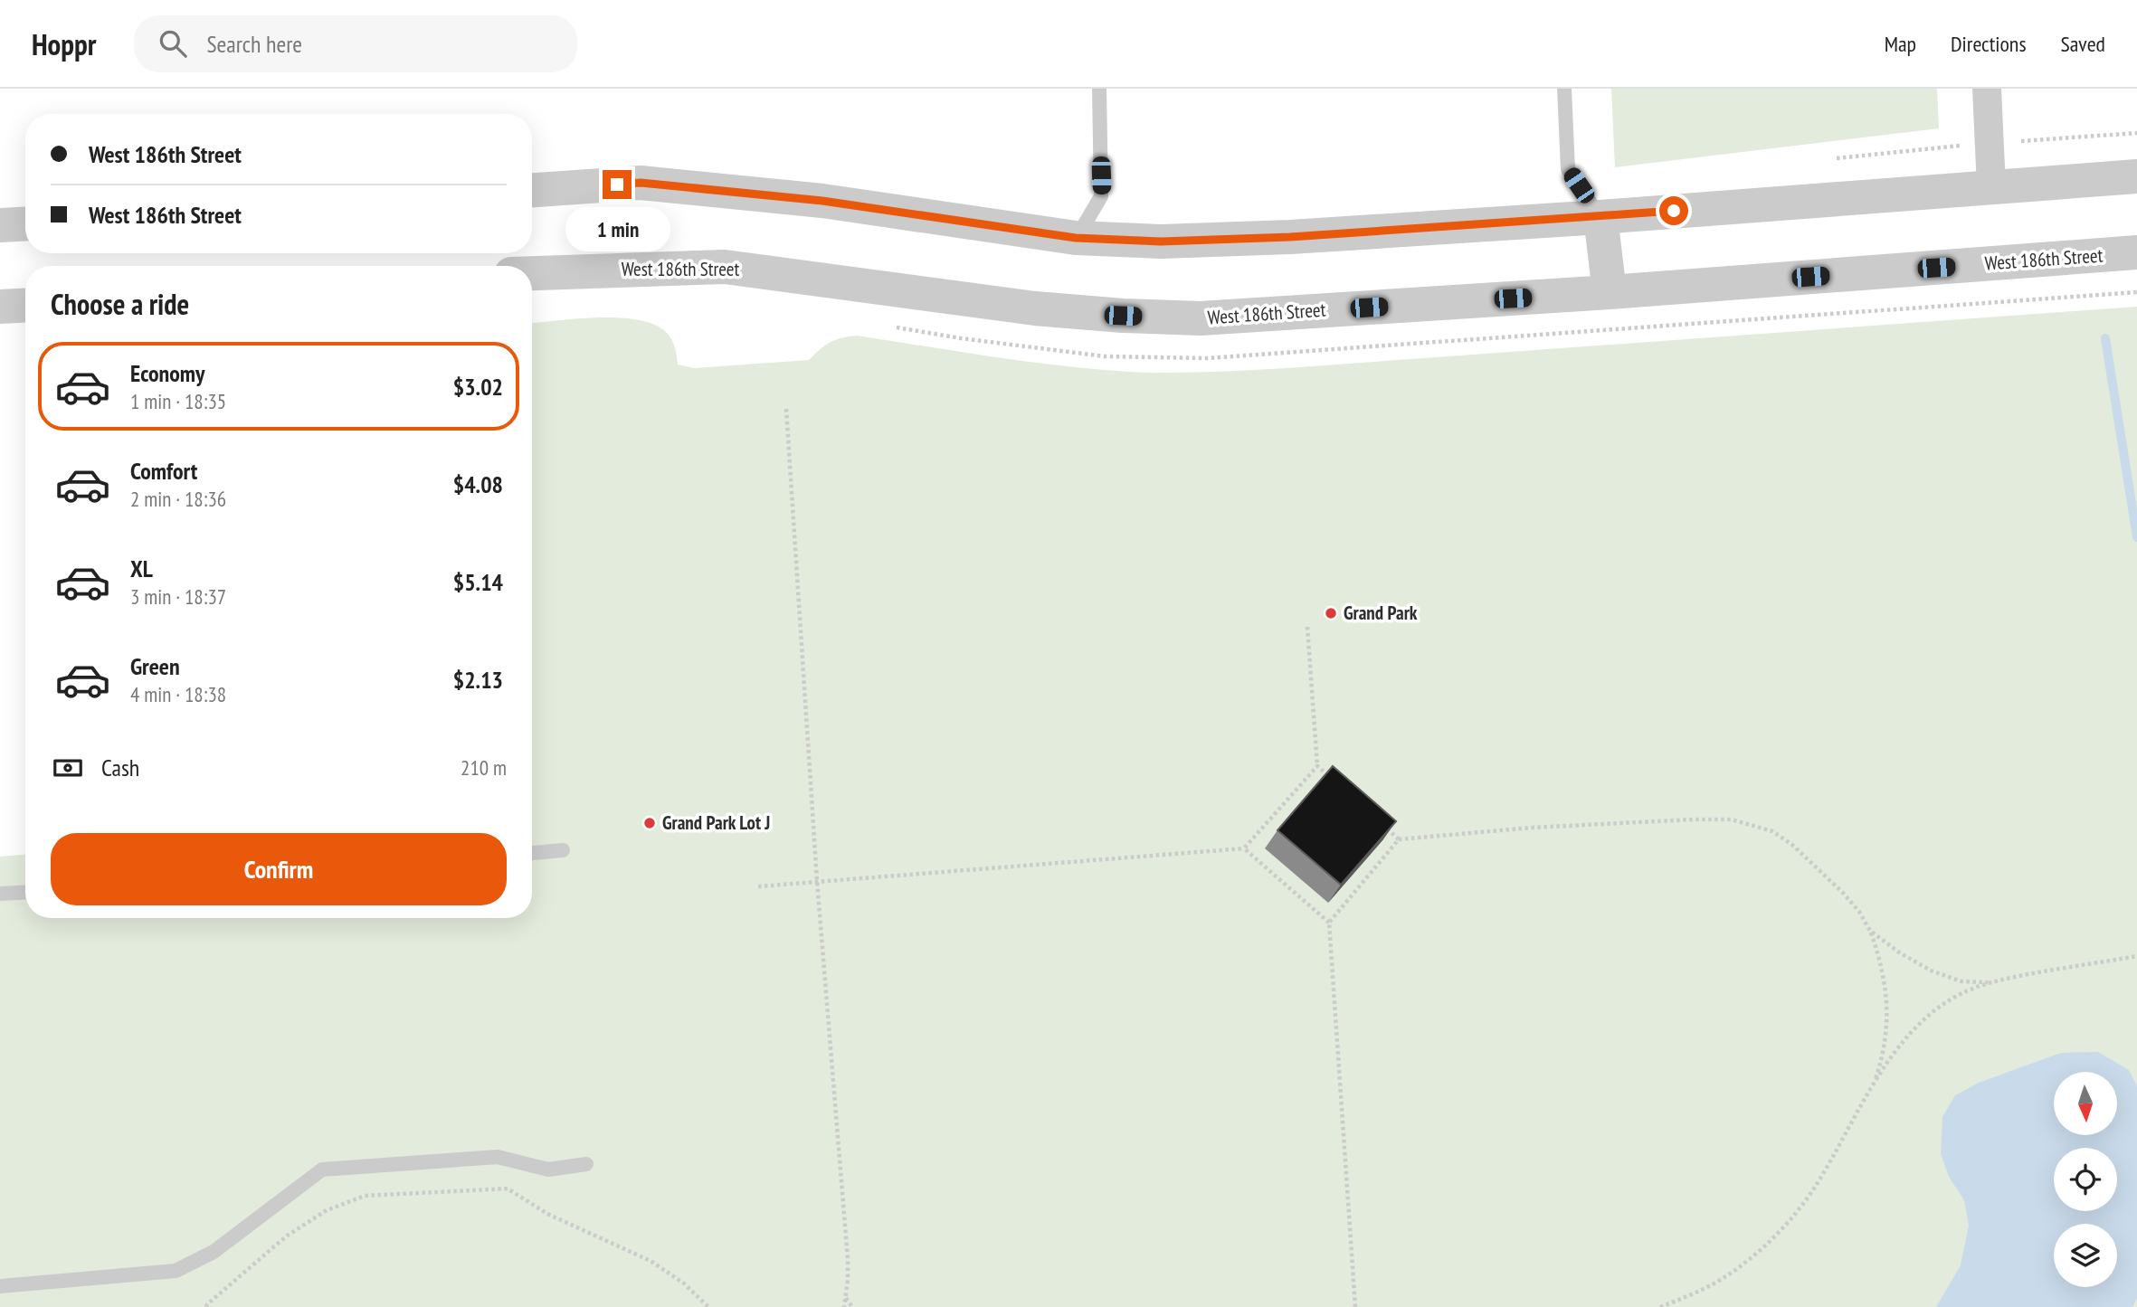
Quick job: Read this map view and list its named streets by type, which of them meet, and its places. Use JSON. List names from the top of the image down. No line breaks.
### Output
{"streets":{"street":["West 186th Street"]},"places":["Grand Park","Grand Park Lot J"],"north":"bottom","page":{"header":"Hoppr","search":"Search here","nav":["Map","Directions","Saved"],"banner":["West 186th Street","West 186th Street"],"bubble":"1 min","heading":"Choose a ride","list":[{"name":"Economy","note":"1 min · 18:35","value":"$3.02"},{"name":"Comfort","note":"2 min · 18:36","value":"$4.08"},{"name":"XL","note":"3 min · 18:37","value":"$5.14"},{"name":"Green","note":"4 min · 18:38","value":"$2.13"}],"pay":["Cash","210 m"],"buttons":"Confirm"}}
